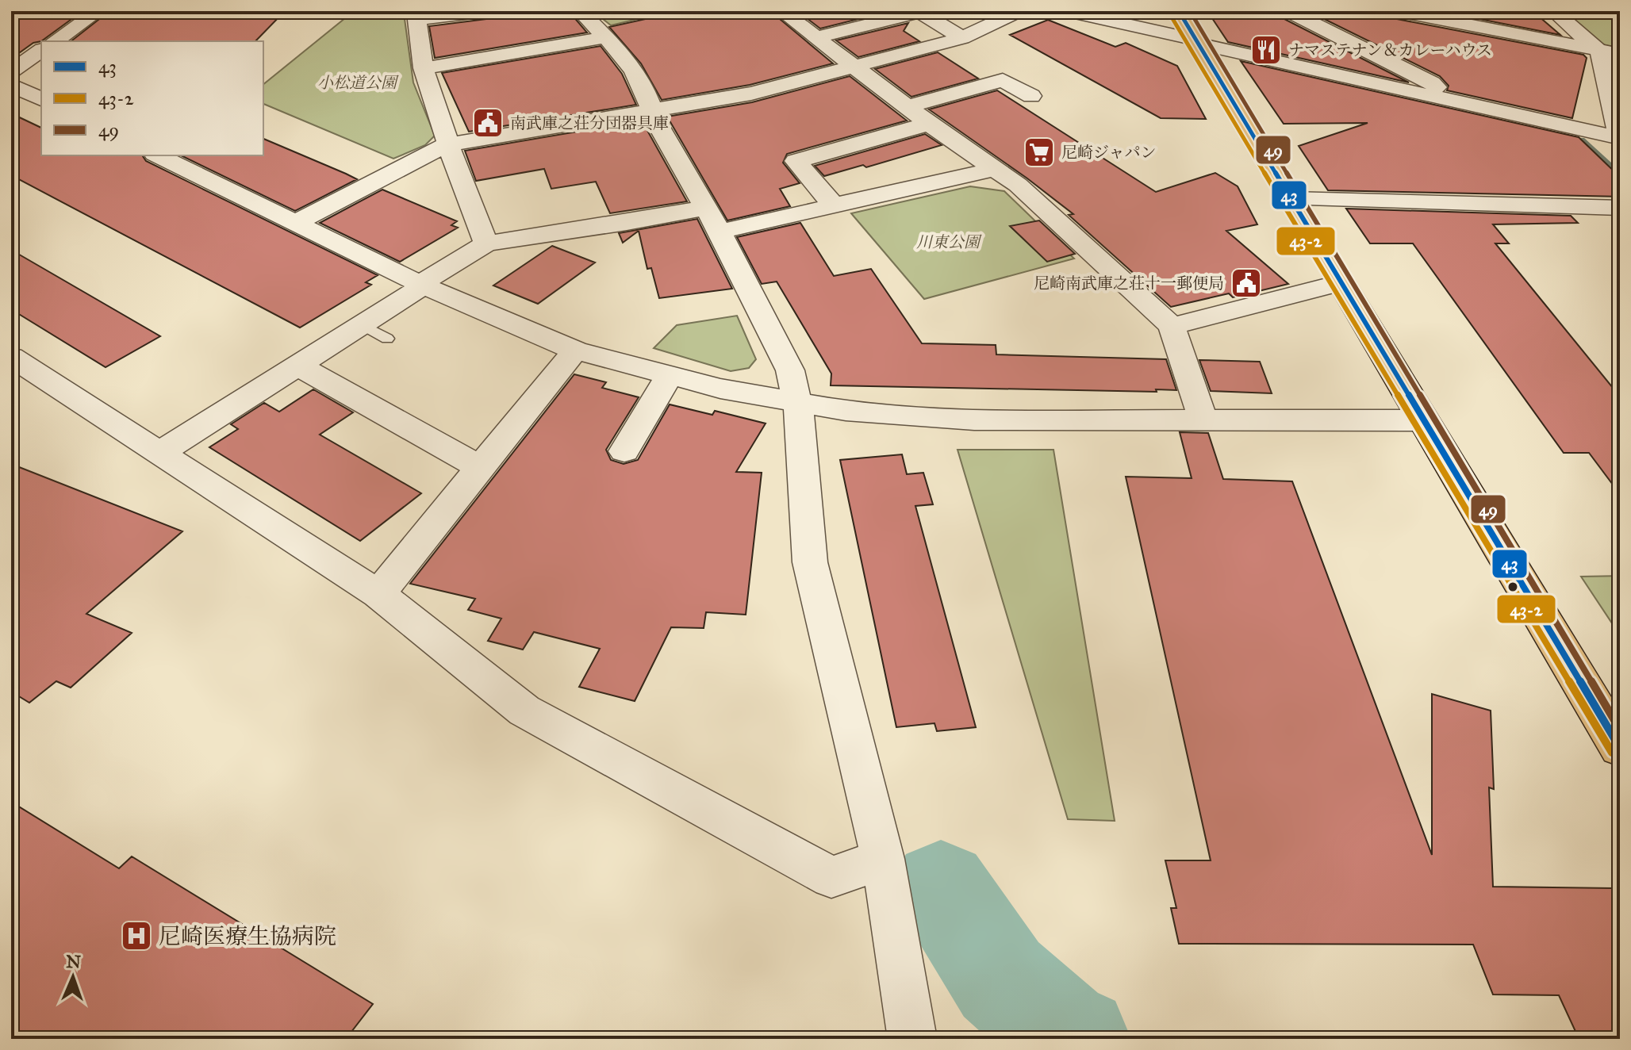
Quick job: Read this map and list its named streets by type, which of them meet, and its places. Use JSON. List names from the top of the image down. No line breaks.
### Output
{"parks":["小松道公園","川東公園"],"places":{"restaurant":["ナマステナン＆カレーハウス"],"public building":["南武庫之荘分団器具庫","尼崎南武庫之荘十一郵便局"],"supermarket":["尼崎ジャパン"],"hospital":["尼崎医療生協病院"]},"lines":["transit line 43","transit line 49","transit line 43-2"],"legend":["43","43-2","49"],"north":"top"}
